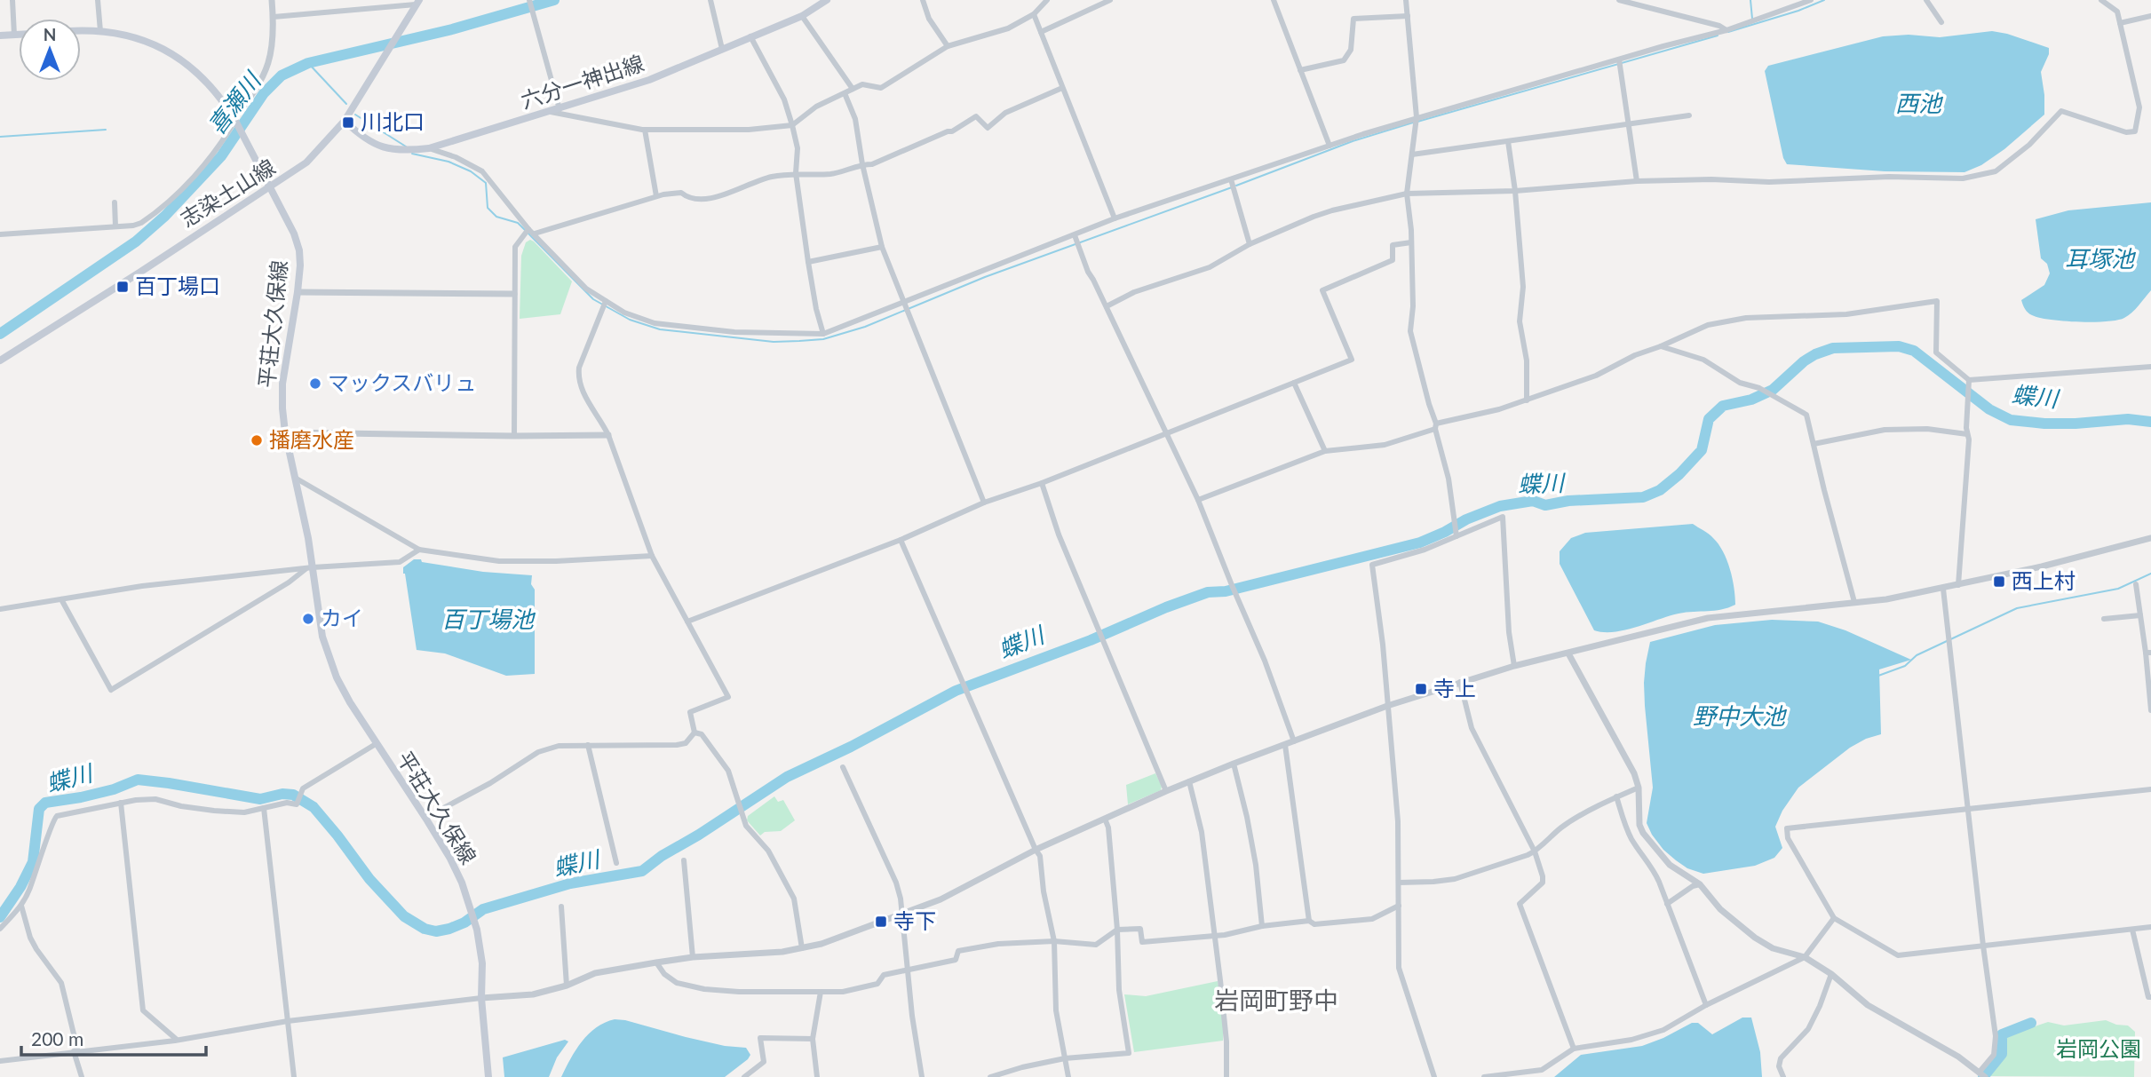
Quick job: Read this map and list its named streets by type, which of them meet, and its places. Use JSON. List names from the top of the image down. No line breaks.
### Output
{"streets":{"main road":["六分一神出線","志染土山線","平荘大久保線"]},"crossings":[["六分一神出線","志染土山線"],["志染土山線","平荘大久保線"]],"districts":["岩岡町野中"],"water":["喜瀬川","西池","耳塚池","蝶川","百丁場池","野中大池"],"parks":["岩岡公園"],"places":{"transit":["川北口","百丁場口","西上村","寺上","寺下"],"other":["マックスバリュ","播磨水産","カイ"]},"scale_bar":"200 m","north":"top"}
